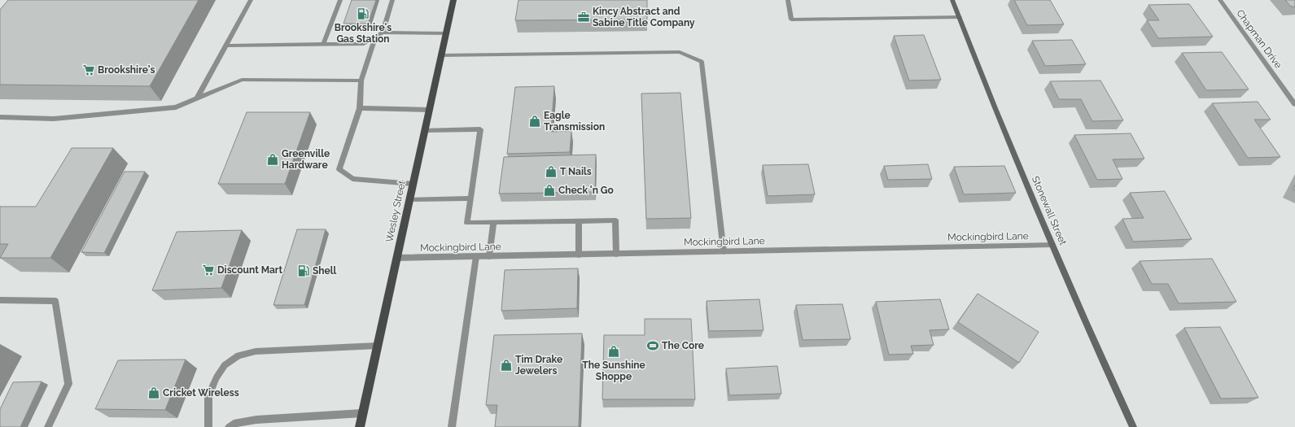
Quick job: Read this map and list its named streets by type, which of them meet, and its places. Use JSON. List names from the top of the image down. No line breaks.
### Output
{"streets":{"main road":["Wesley Street"],"street":["Chapman Drive","Stonewall Street","Mockingbird Lane"]},"crossings":[["Stonewall Street","Mockingbird Lane"],["Wesley Street","Mockingbird Lane"]],"places":{"fuel station":["Brookshire's Gas Station","Shell"],"office":["Kincy Abstract and Sabine Title Company"],"supermarket":["Brookshire's","Discount Mart"],"shop":["Eagle Transmission","Greenville Hardware","T Nails","Check 'n Go","The Sunshine Shoppe","Tim Drake Jewelers","Cricket Wireless"],"sports":["The Core"]}}
